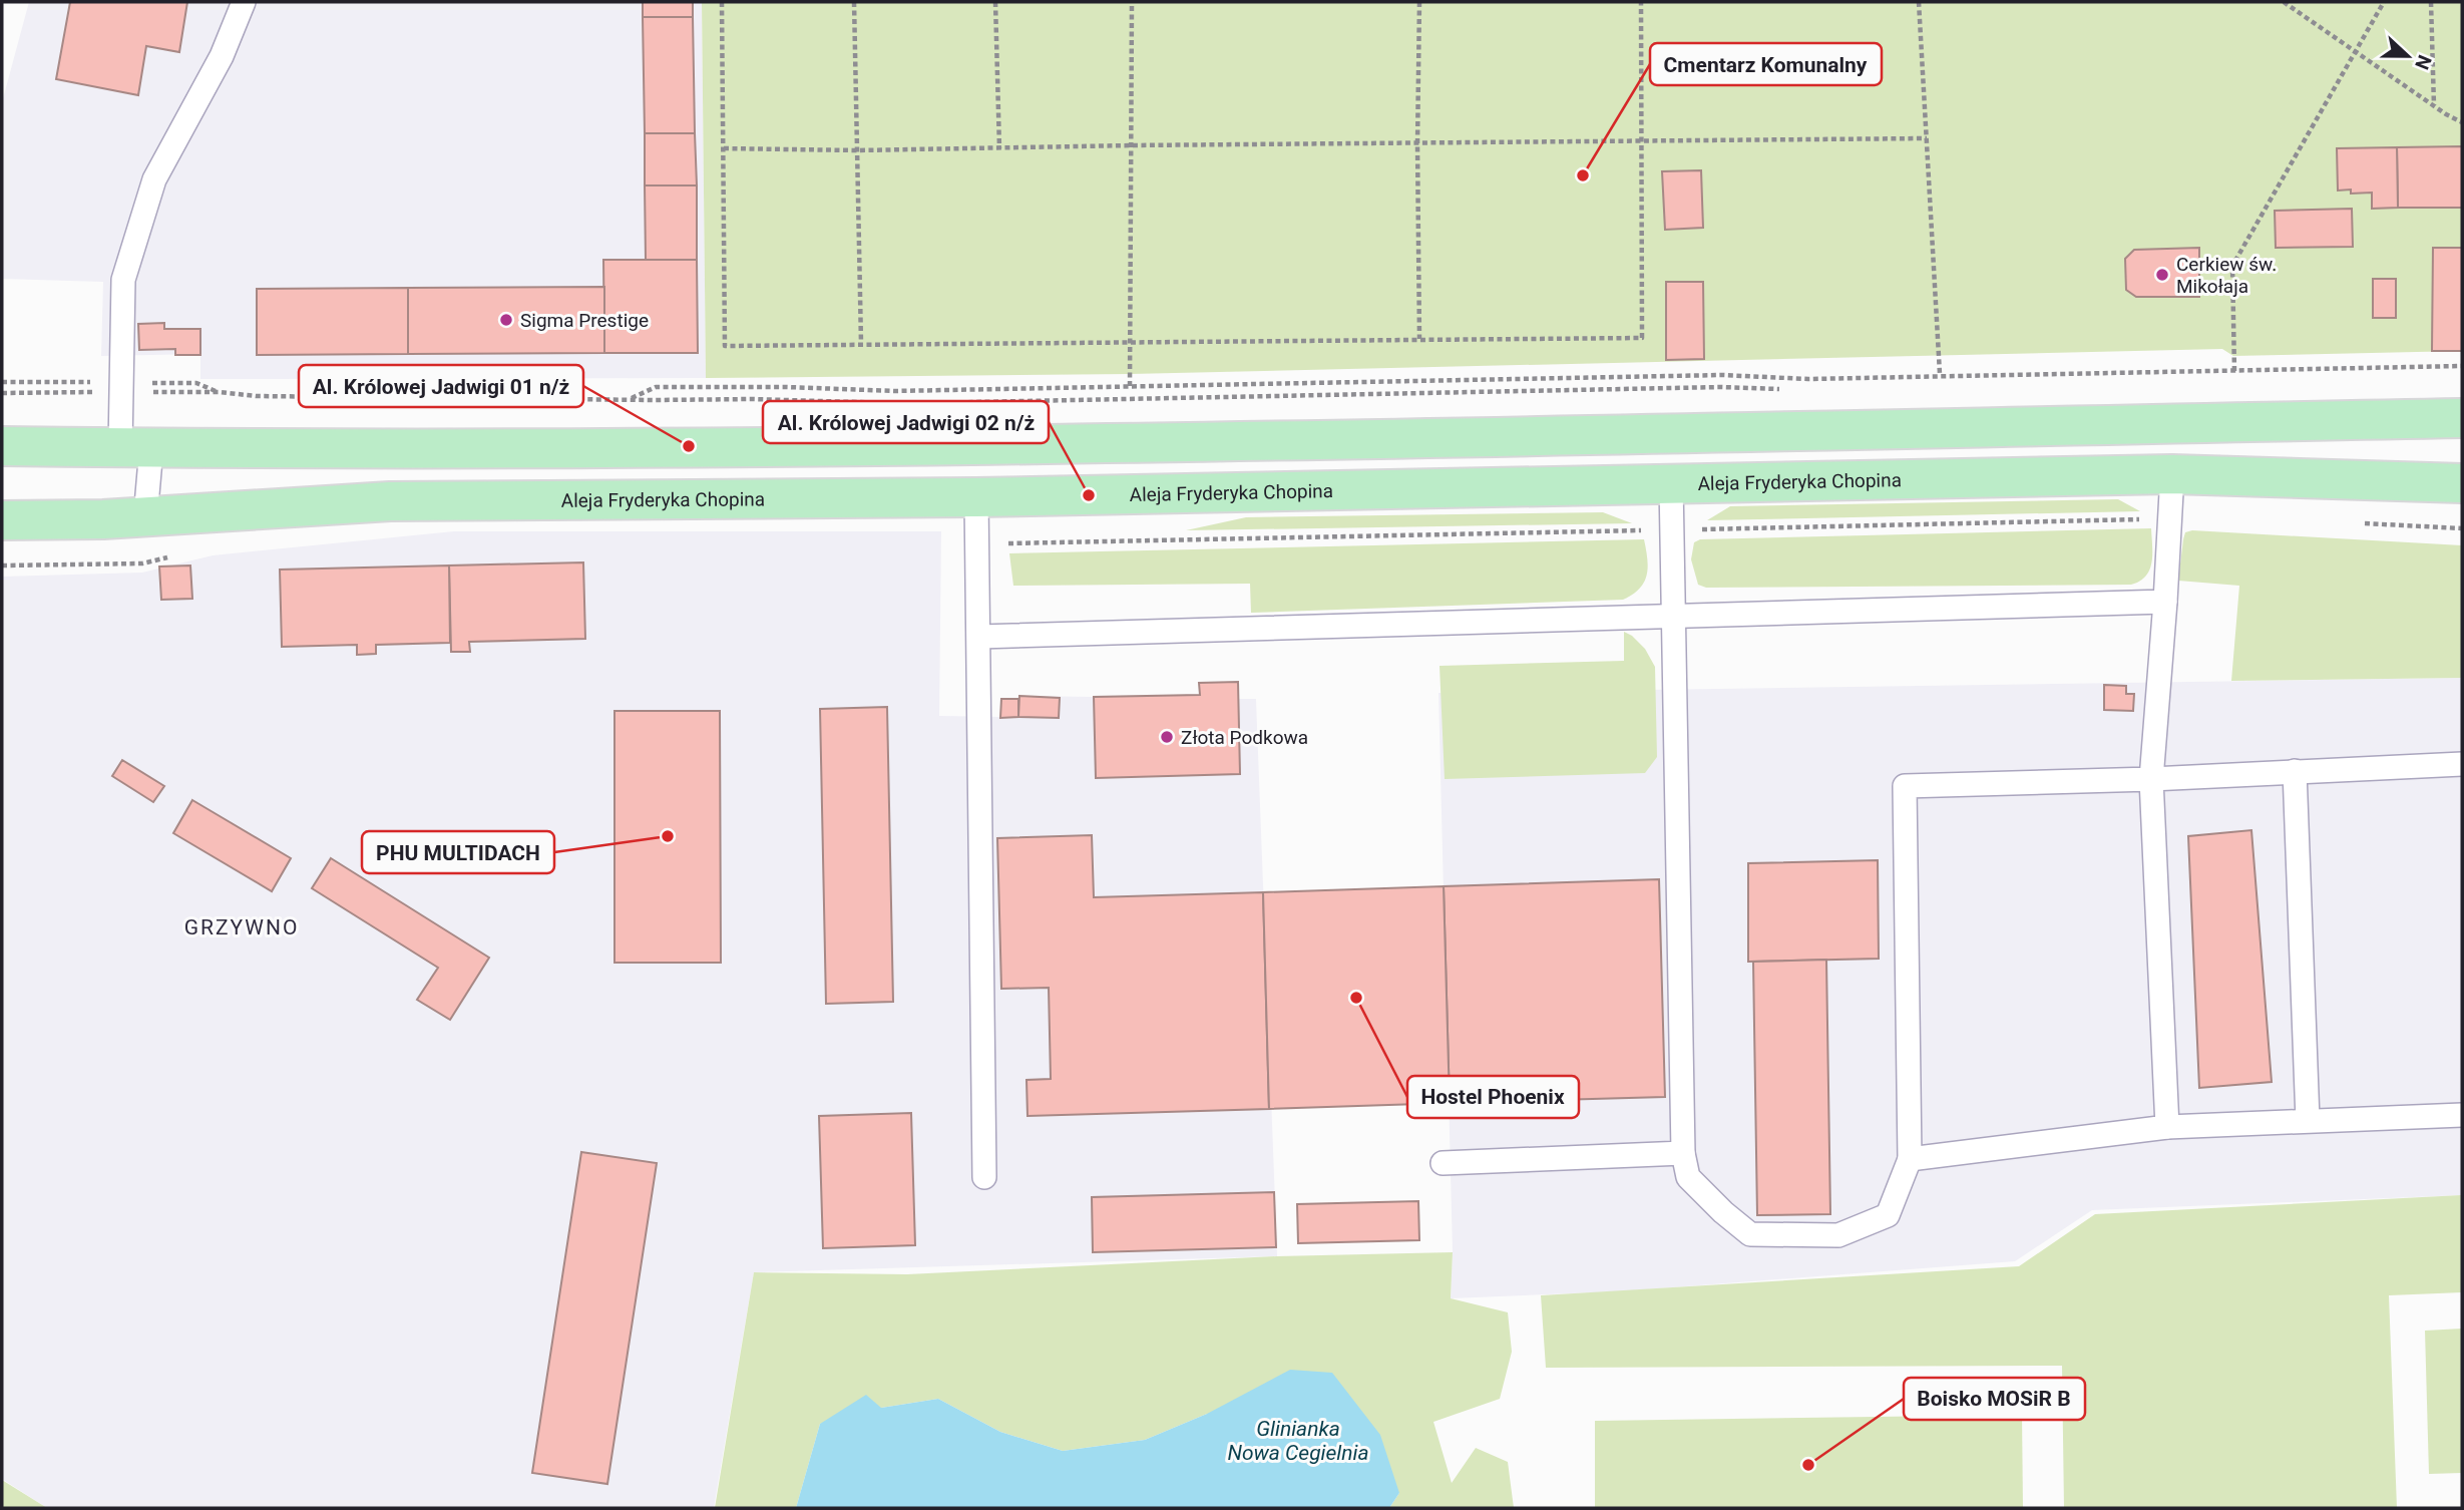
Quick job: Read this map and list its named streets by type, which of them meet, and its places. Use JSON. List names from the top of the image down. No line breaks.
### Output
{"streets":{"main road":["Aleja Fryderyka Chopina"]},"districts":["GRZYWNO"],"water":["Glinianka Nowa Cegielnia"],"places":["Cmentarz Komunalny","Cerkiew św. Mikołaja","Sigma Prestige","Al. Królowej Jadwigi 01 n/ż","Al. Królowej Jadwigi 02 n/ż","Złota Podkowa","PHU MULTIDACH","Hostel Phoenix","Boisko MOSiR B"],"north":"right"}
